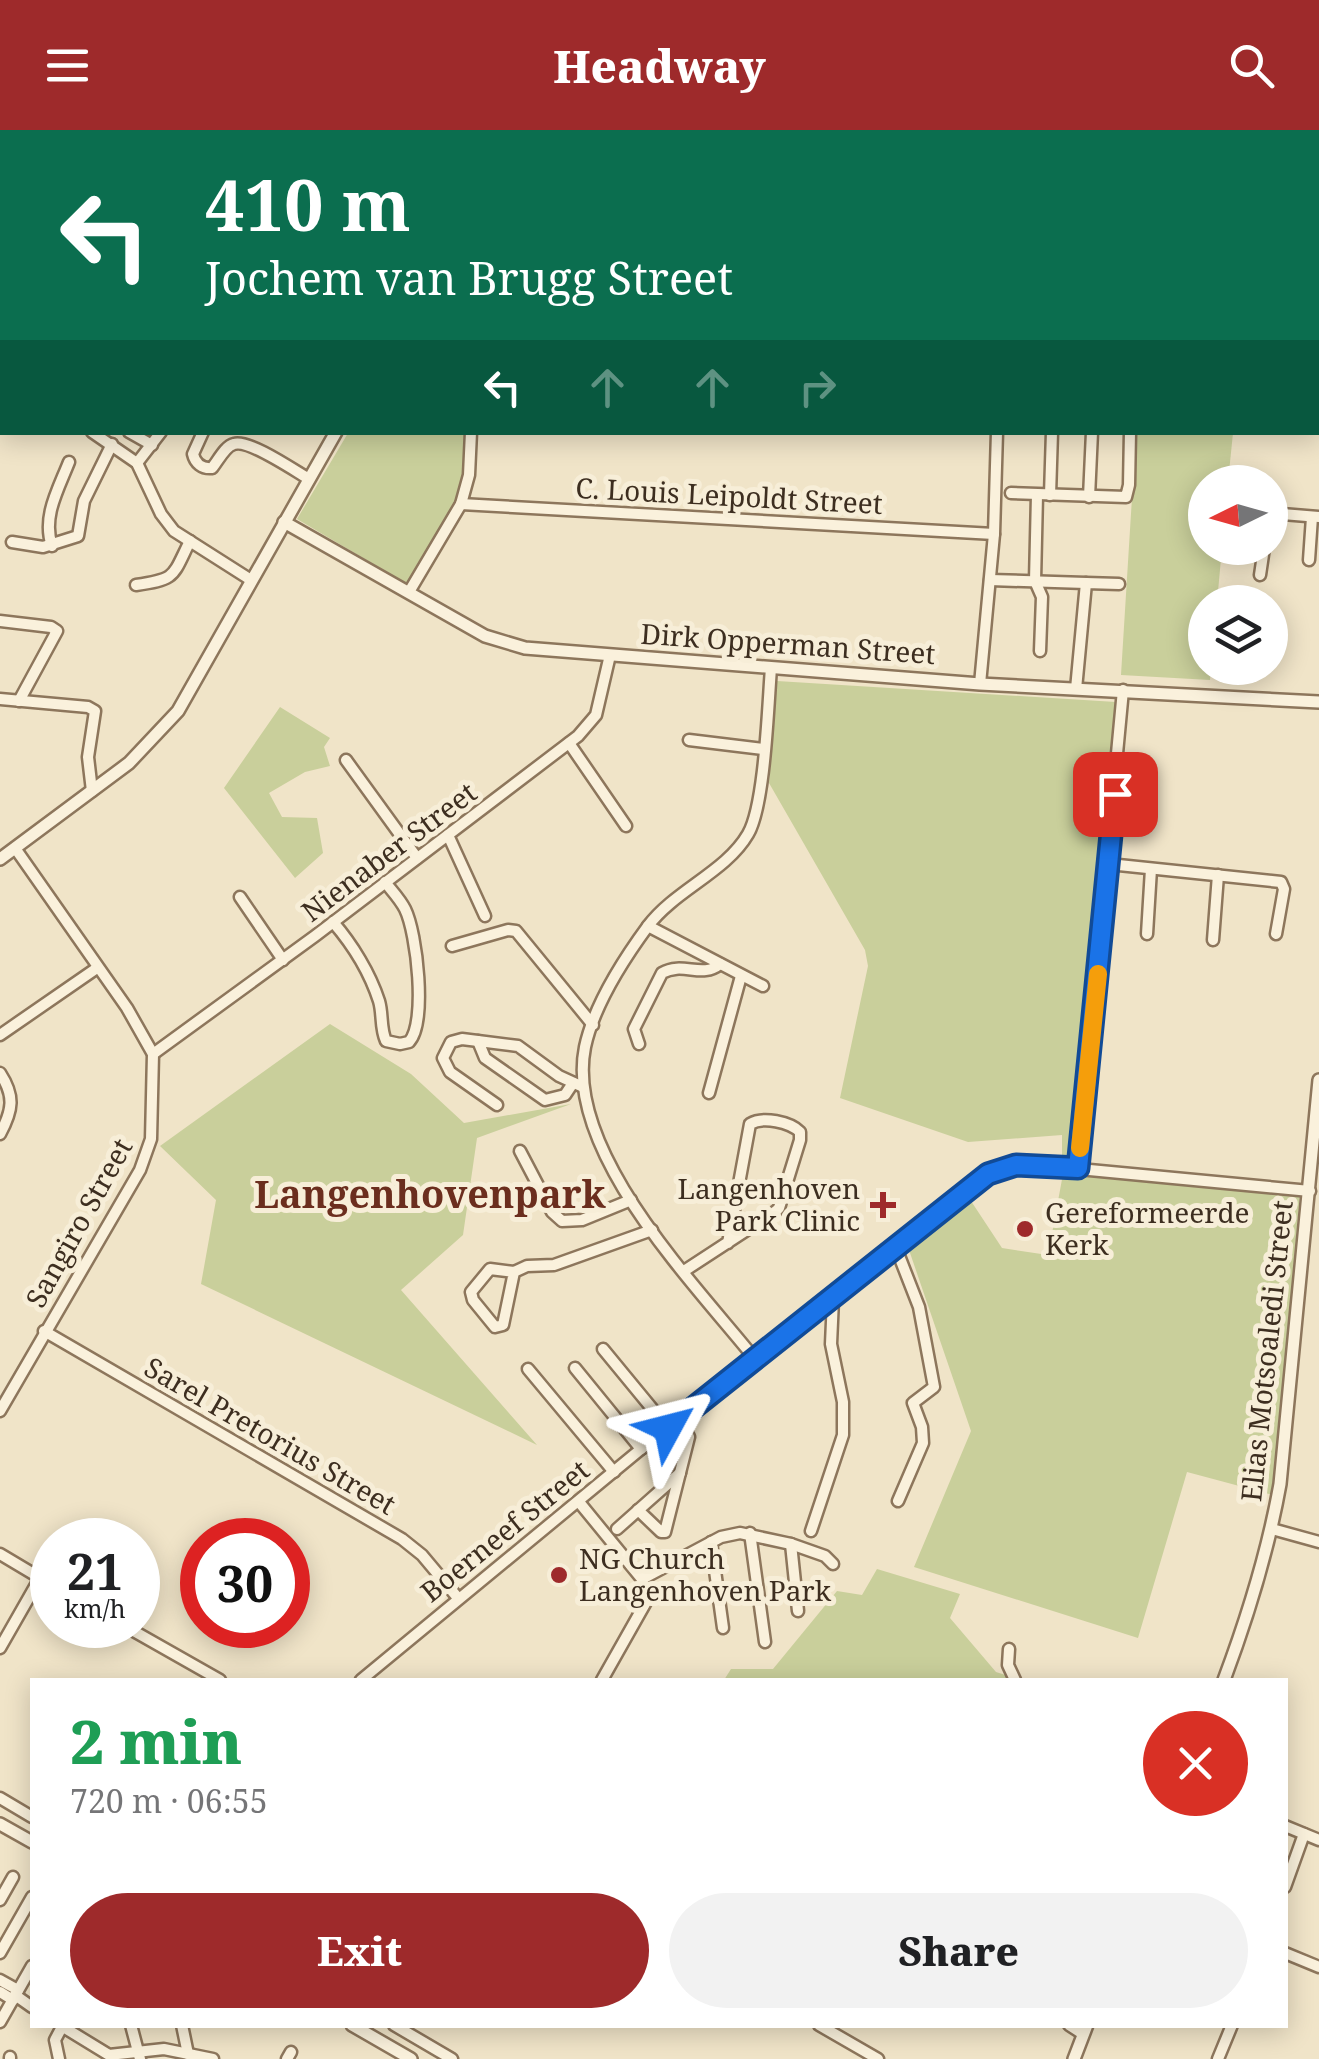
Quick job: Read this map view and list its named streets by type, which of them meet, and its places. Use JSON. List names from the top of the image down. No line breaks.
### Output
{"streets":{"street":["C. Louis Leipoldt Street","Dirk Opperman Street","Nienaber Street","Sangiro Street","Elias Motsoaledi Street","Sarel Pretorius Street","Boerneef Street"]},"crossings":[["Dirk Opperman Street","Nienaber Street"],["Nienaber Street","Sangiro Street"],["Sangiro Street","Sarel Pretorius Street"],["Elias Motsoaledi Street","Boerneef Street"],["Sarel Pretorius Street","Boerneef Street"]],"districts":["Langenhovenpark"],"places":{"health":["Langenhoven Park Clinic"],"other":["Gereformeerde Kerk","NG Church Langenhoven Park"]},"north":"left","page":{"header":"Headway","turn":["410 m","Jochem van Brugg Street"],"speed":"21 km/h","limit":"30","heading":["2 min","720 m · 06:55"],"buttons":["Exit","Share"]}}
